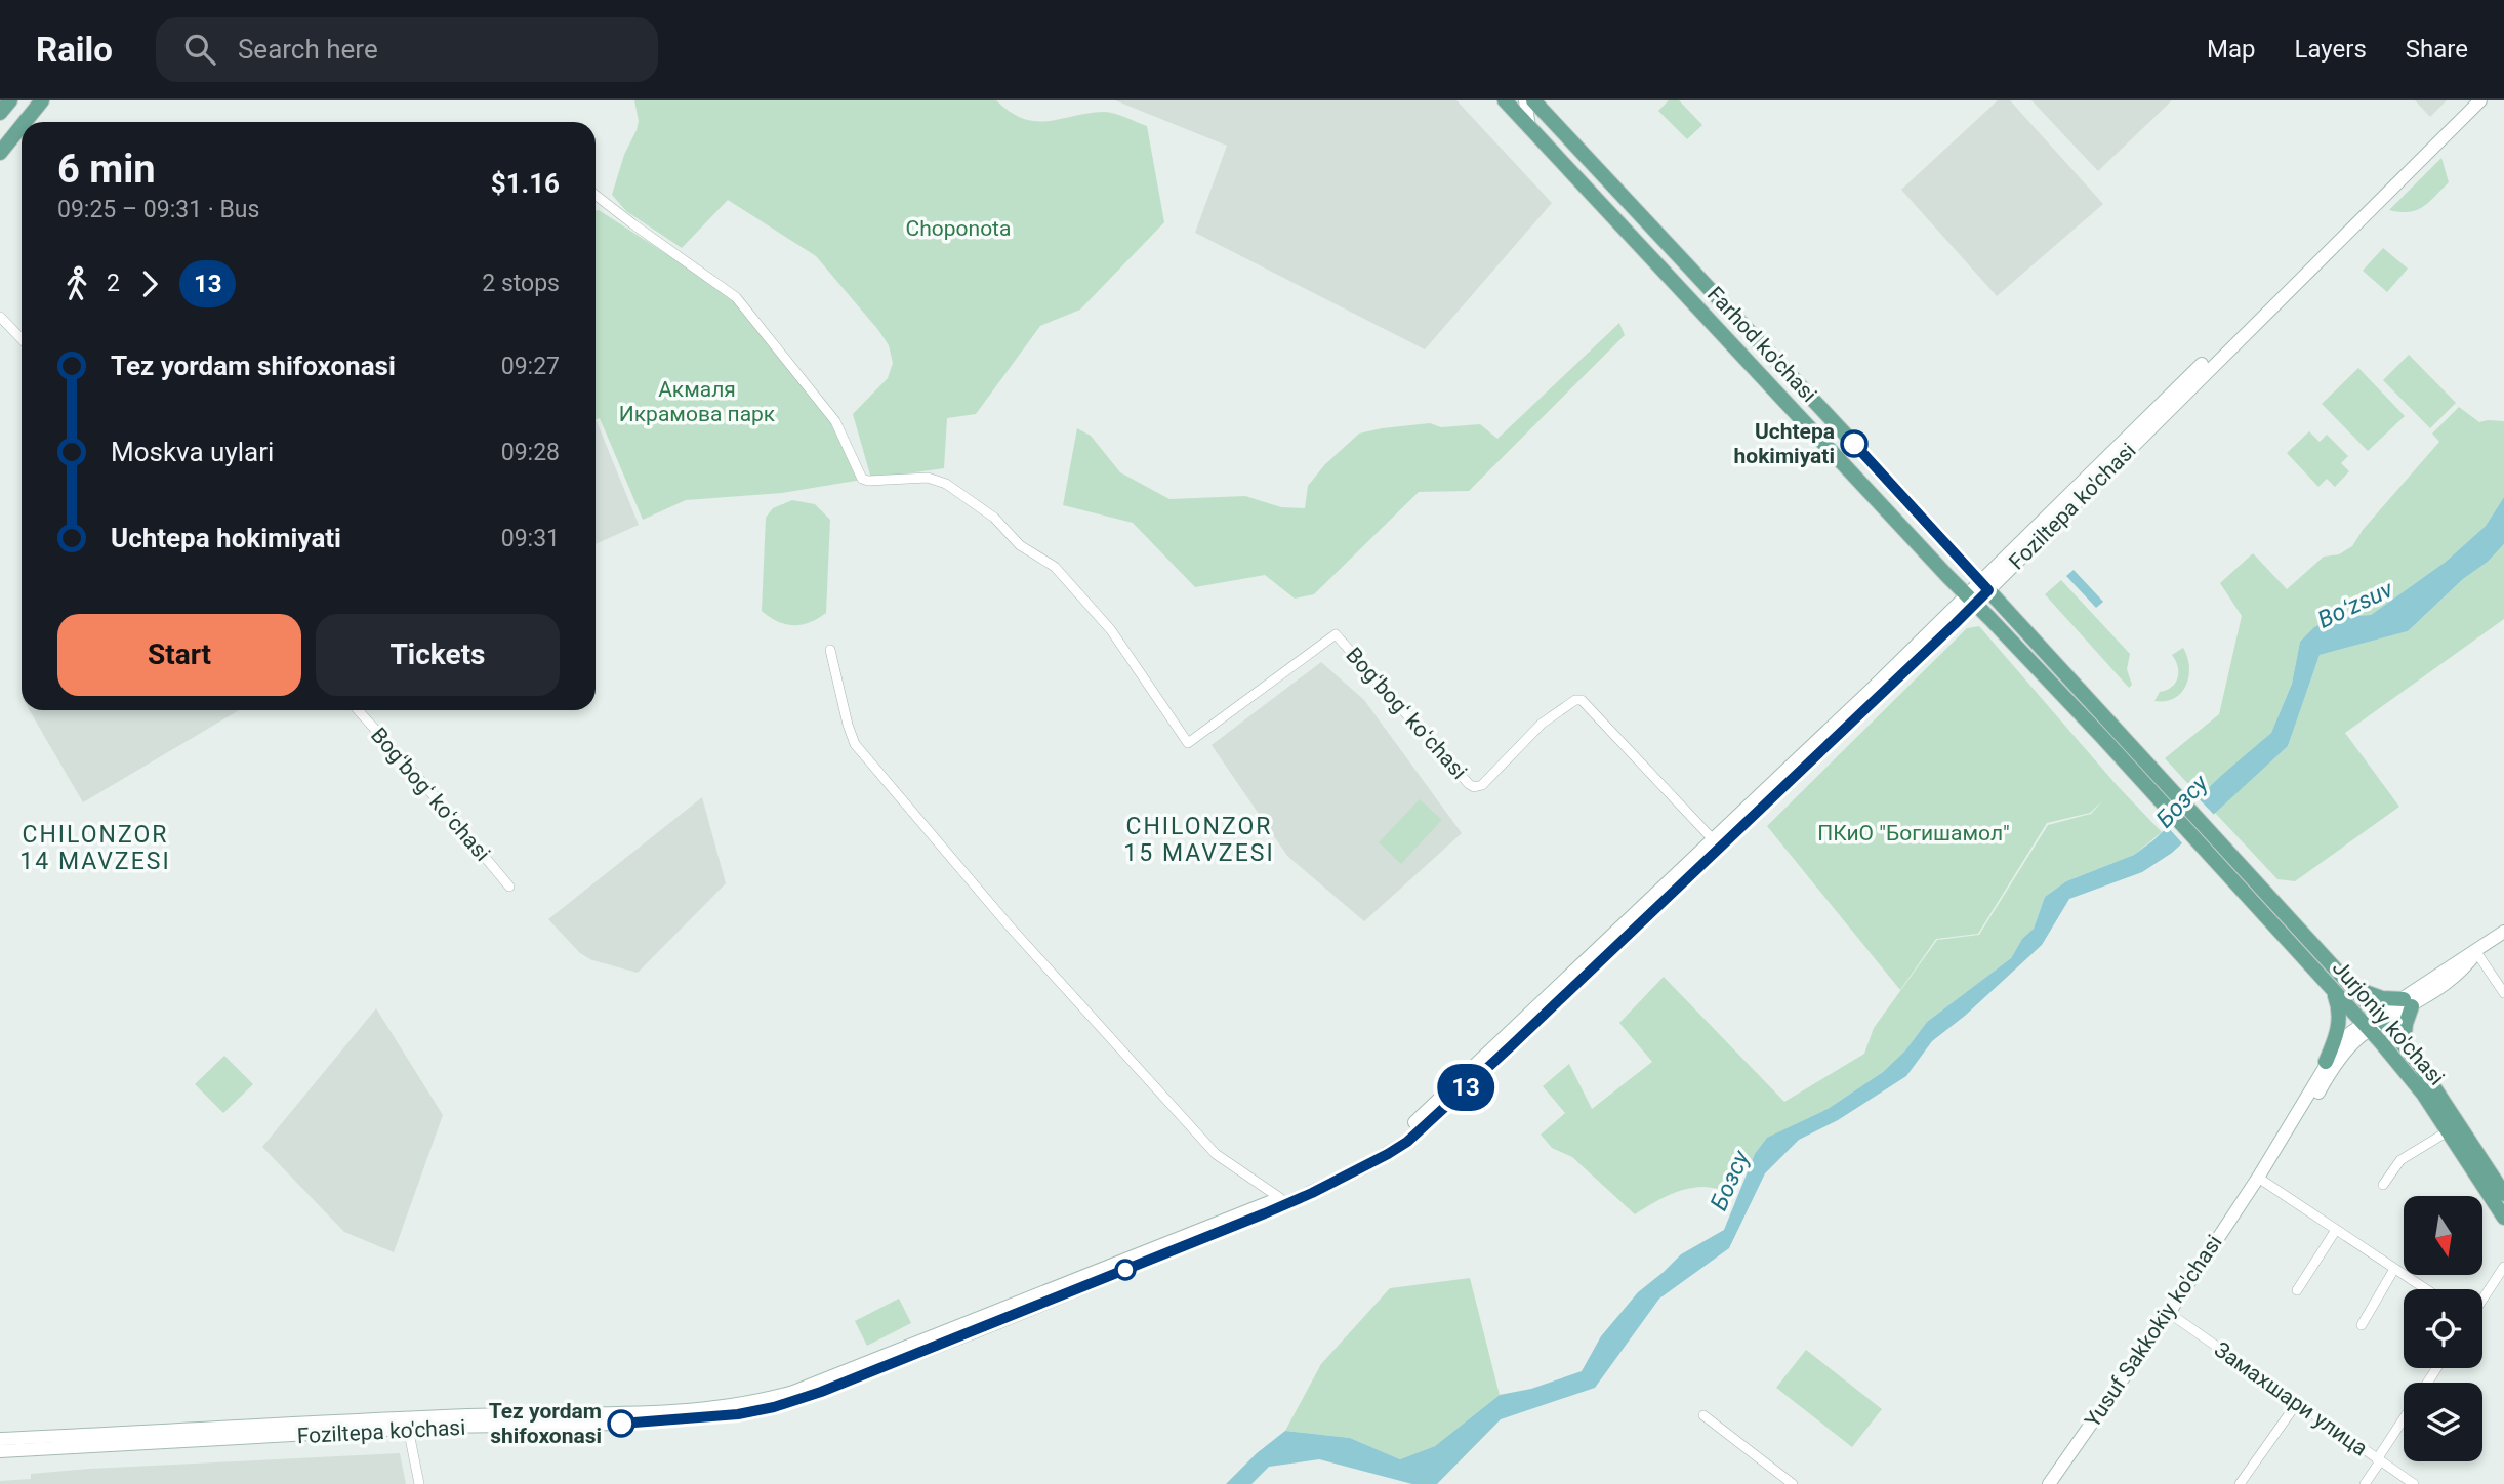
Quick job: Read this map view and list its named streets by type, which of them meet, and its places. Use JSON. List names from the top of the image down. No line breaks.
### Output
{"streets":{"main road":["Farhod ko'chasi","Foziltepa ko'chasi","Jurjoniy ko'chasi","Yusuf Sakkokiy ko'chasi"],"street":["Bogʻbogʻ koʻchasi","Замахшари улица"]},"crossings":[["Farhod ko'chasi","Foziltepa ko'chasi"],["Farhod ko'chasi","Jurjoniy ko'chasi"],["Farhod ko'chasi","Yusuf Sakkokiy ko'chasi"],["Foziltepa ko'chasi","Bogʻbogʻ koʻchasi"],["Jurjoniy ko'chasi","Yusuf Sakkokiy ko'chasi"],["Yusuf Sakkokiy ko'chasi","Замахшари улица"]],"districts":["CHILONZOR 15 MAVZESI","CHILONZOR 14 MAVZESI"],"water":["Boʻzsuv","Бозсу"],"parks":["Choponota","Акмаля Икрамова парк","ПКиО \"Богишамол\""],"places":["Uchtepa hokimiyati","Tez yordam shifoxonasi"],"lines":["bus line 13"],"north":"bottom","page":{"header":"Railo","search":"Search here","nav":["Map","Layers","Share"],"on_map":"13","heading":["6 min","09:25 – 09:31 · Bus","$1.16"],"legs":["2","13","2 stops"],"list":[{"name":"Tez yordam shifoxonasi","value":"09:27"},{"name":"Moskva uylari","value":"09:28"},{"name":"Uchtepa hokimiyati","value":"09:31"}],"buttons":["Start","Tickets"]}}
